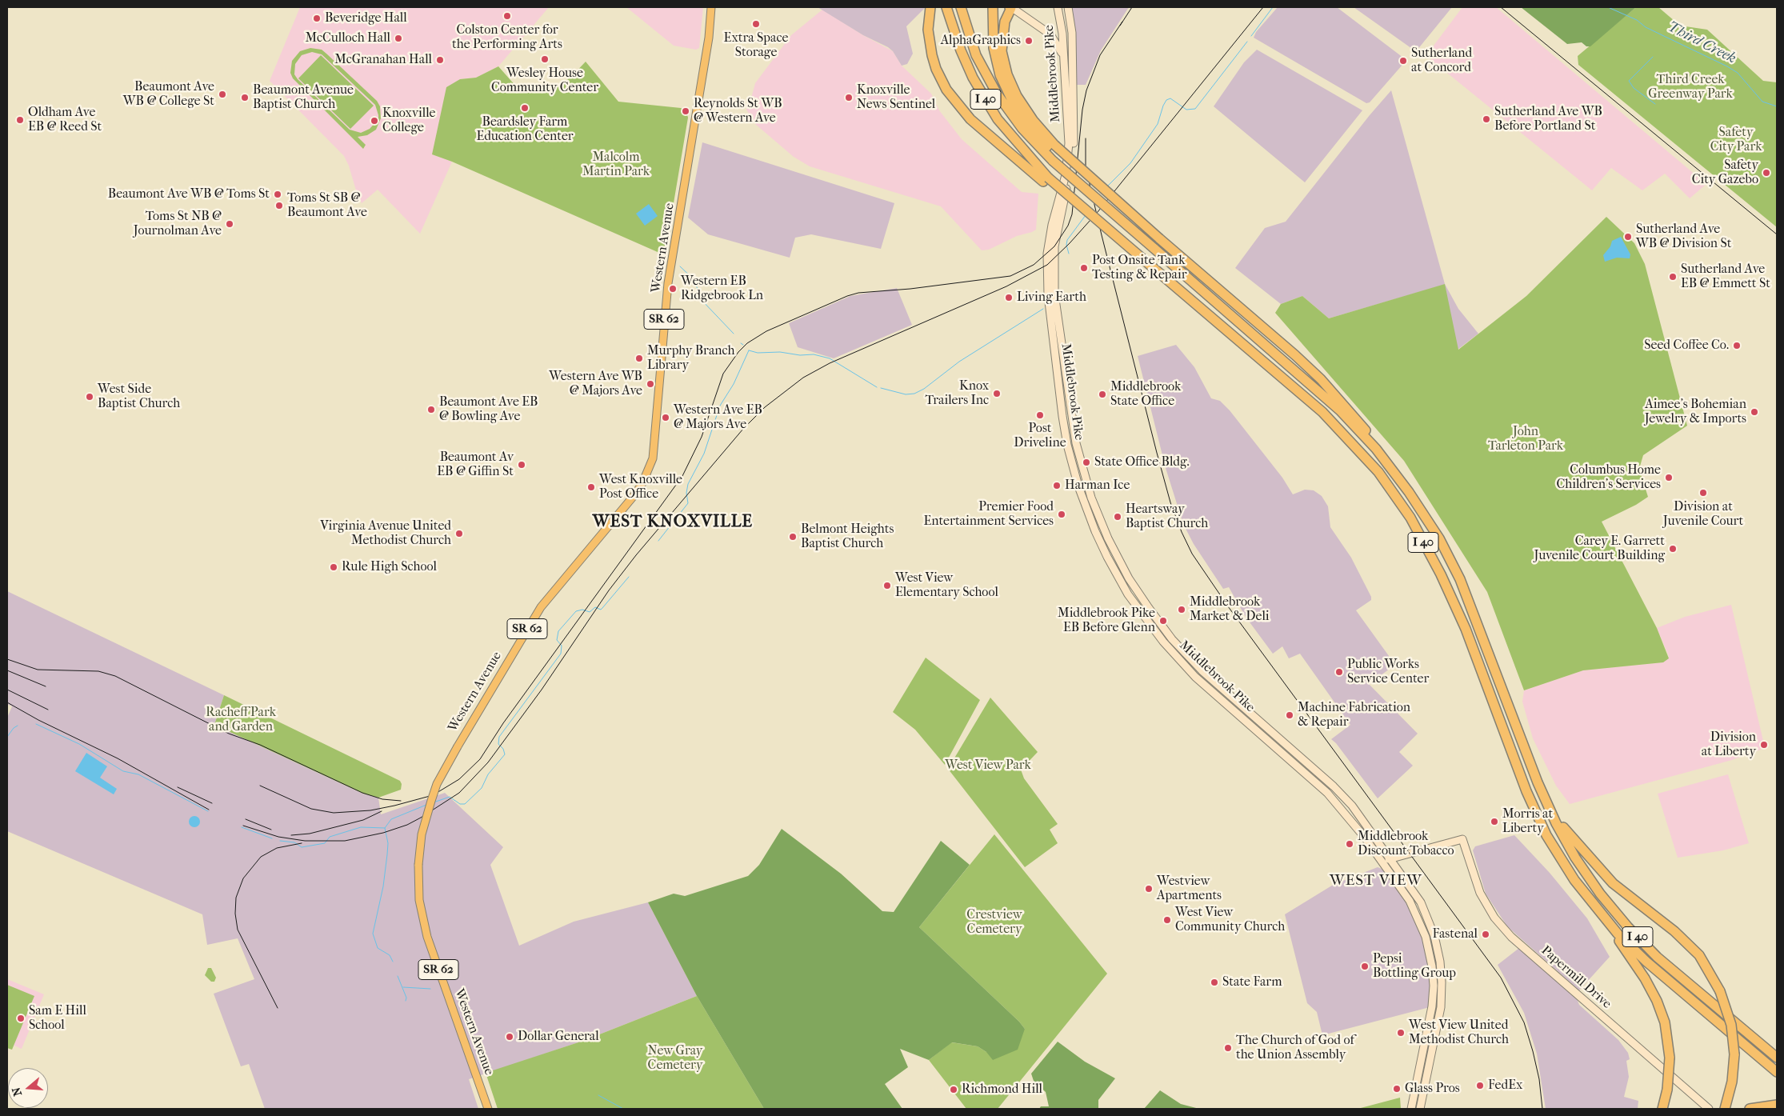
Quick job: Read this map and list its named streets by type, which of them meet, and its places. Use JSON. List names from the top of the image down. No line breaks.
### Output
{"streets":{"highway":["I 40"],"main road":["Middlebrook Pike","Western Avenue","SR 62","Papermill Drive"]},"crossings":[["Middlebrook Pike","Papermill Drive"]],"districts":["WEST KNOXVILLE","WEST VIEW"],"water":["Third Creek"],"parks":["Third Creek Greenway Park","Safety City Park","Malcolm Martin Park","John Tarleton Park","Racheff Park and Garden","West View Park","Crestview Cemetery","New Gray Cemetery"],"places":["Colston Center for the Performing Arts","Beveridge Hall","Extra Space Storage","McCulloch Hall","AlphaGraphics","Wesley House Community Center","McGranahan Hall","Sutherland at Concord","Beaumont Ave WB @ College St","Beaumont Avenue Baptist Church","Knoxville News Sentinel","Beardsley Farm Education Center","Reynolds St WB @ Western Ave","Sutherland Ave WB Before Portland St","Oldham Ave EB @ Reed St","Knoxville College","Safety City Gazebo","Beaumont Ave WB @ Toms St","Toms St SB @ Beaumont Ave","Toms St NB @ Journolman Ave","Sutherland Ave WB @ Division St","Post Onsite Tank Testing & Repair","Sutherland Ave EB @ Emmett St","Western EB Ridgebrook Ln","Living Earth","Seed Coffee Co.","Murphy Branch Library","Western Ave WB @ Majors Ave","Knox Trailers Inc","Middlebrook State Office","West Side Baptist Church","Beaumont Ave EB @ Bowling Ave","Aimee’s Bohemian Jewelry & Imports","Post Driveline","Western Ave EB @ Majors Ave","State Office Bldg.","Beaumont Av EB @ Giffin St","Columbus Home Children's Services","Harman Ice","West Knoxville Post Office","Division at Juvenile Court","Premier Food Entertainment Services","Heartsway Baptist Church","Virginia Avenue United Methodist Church","Belmont Heights Baptist Church","Carey E. Garrett Juvenile Court Building","Rule High School","West View Elementary School","Middlebrook Market & Deli","Middlebrook Pike EB Before Glenn","Public Works Service Center","Machine Fabrication & Repair","Division at Liberty","Morris at Liberty","Middlebrook Discount Tobacco","Westview Apartments","West View Community Church","Fastenal","Pepsi Bottling Group","State Farm","Sam E Hill School","West View United Methodist Church","Dollar General","The Church of God of the Union Assembly","FedEx","Glass Pros","Richmond Hill"],"north":"left"}
